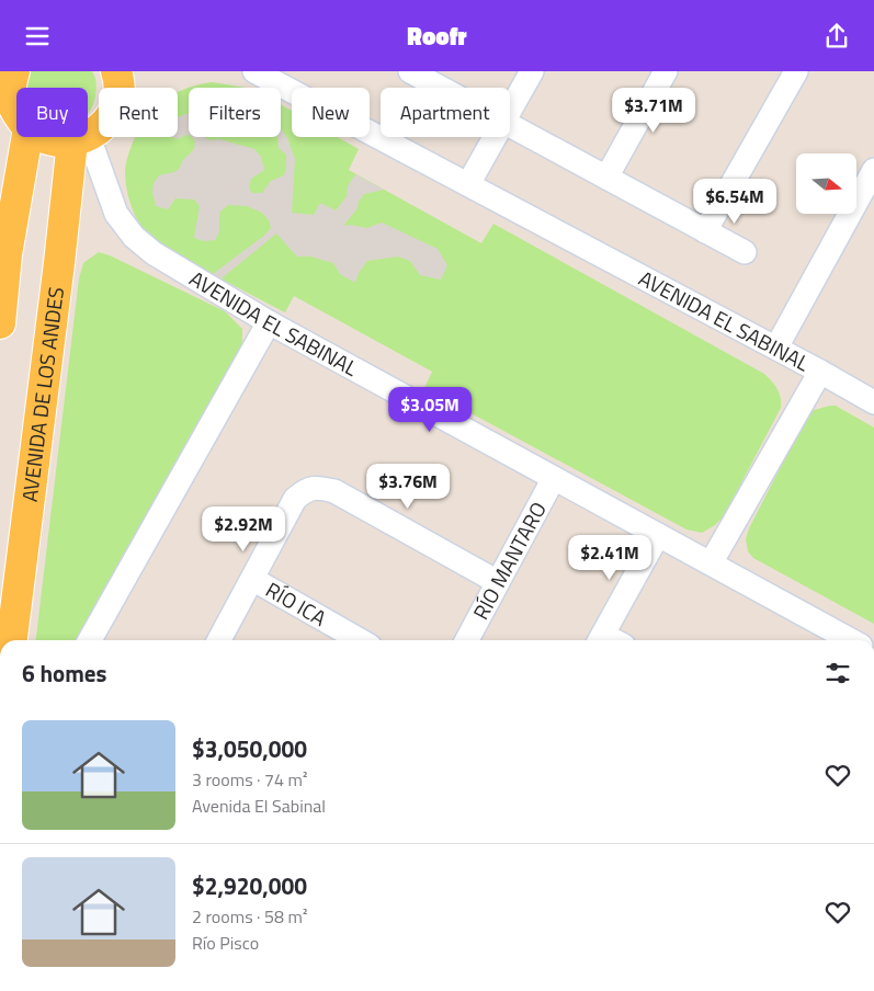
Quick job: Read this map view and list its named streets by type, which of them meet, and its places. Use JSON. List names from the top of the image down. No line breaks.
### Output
{"streets":{"main road":["AVENIDA DE LOS ANDES"],"street":["AVENIDA EL SABINAL","RÍO MANTARO","RÍO ICA"]},"crossings":[["AVENIDA EL SABINAL","AVENIDA DE LOS ANDES"],["AVENIDA EL SABINAL","RÍO MANTARO"]],"north":"right","page":{"header":"Roofr","price":["$3.71M","$6.54M","$3.05M","$3.76M","$2.92M","$2.41M"],"chip":["Buy","Rent","Filters","New","Apartment"],"heading":"6 homes","list":[{"name":"$3,050,000","note":"3 rooms · 74 m² · Avenida El Sabinal"},{"name":"$2,920,000","note":"2 rooms · 58 m² · Río Pisco"}]}}
